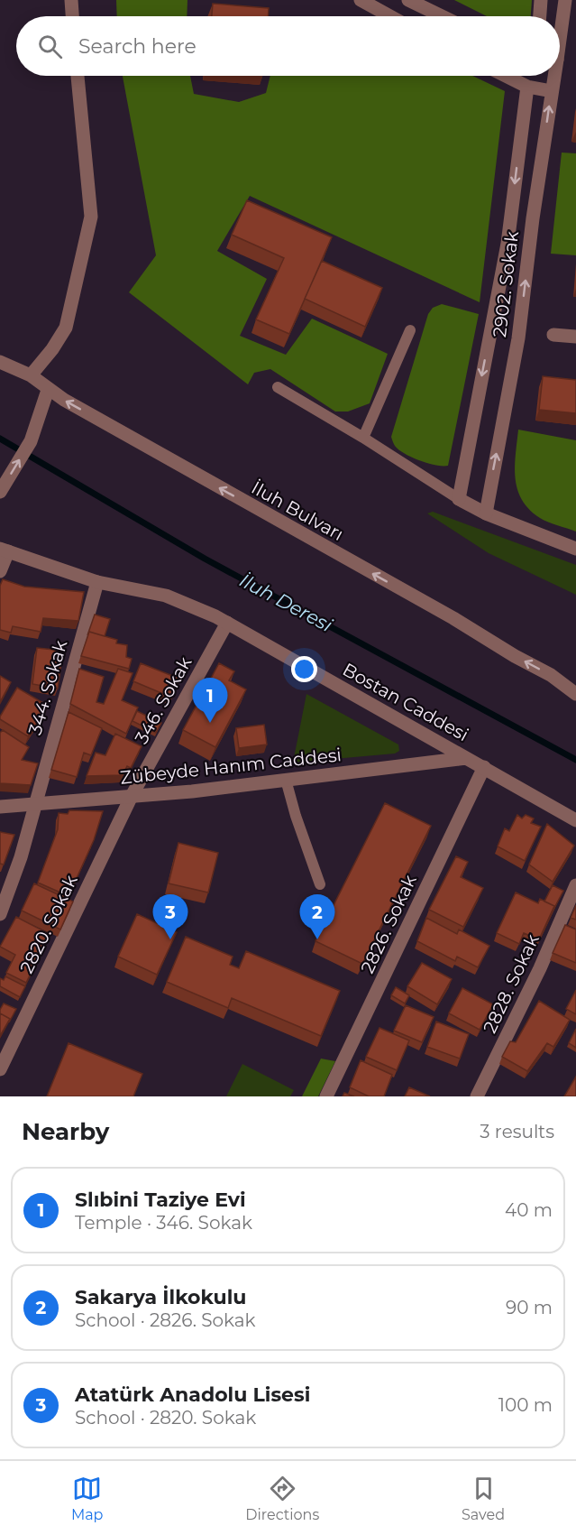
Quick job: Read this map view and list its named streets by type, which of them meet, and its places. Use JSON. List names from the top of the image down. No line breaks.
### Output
{"streets":{"street":["2902. Sokak","İluh Bulvarı","344. Sokak","346. Sokak","Bostan Caddesi","Zübeyde Hanım Caddesi","2820. Sokak","2826. Sokak","2828. Sokak"]},"crossings":[["344. Sokak","Bostan Caddesi"],["344. Sokak","Zübeyde Hanım Caddesi"],["346. Sokak","Bostan Caddesi"],["346. Sokak","Zübeyde Hanım Caddesi"],["346. Sokak","2820. Sokak"],["Bostan Caddesi","Zübeyde Hanım Caddesi"],["Bostan Caddesi","2826. Sokak"],["Zübeyde Hanım Caddesi","2820. Sokak"]],"one_way":["İluh Bulvarı"],"water":["İluh Deresi"],"page":{"search":"Search here","pins":["1","2","3"],"heading":["Nearby","3 results"],"list":[{"mark":"1","name":"Slıbini Taziye Evi","note":"Temple · 346. Sokak","value":"40 m"},{"mark":"2","name":"Sakarya İlkokulu","note":"School · 2826. Sokak","value":"90 m"},{"mark":"3","name":"Atatürk Anadolu Lisesi","note":"School · 2820. Sokak","value":"100 m"}],"nav":["Map","Directions","Saved"]}}
